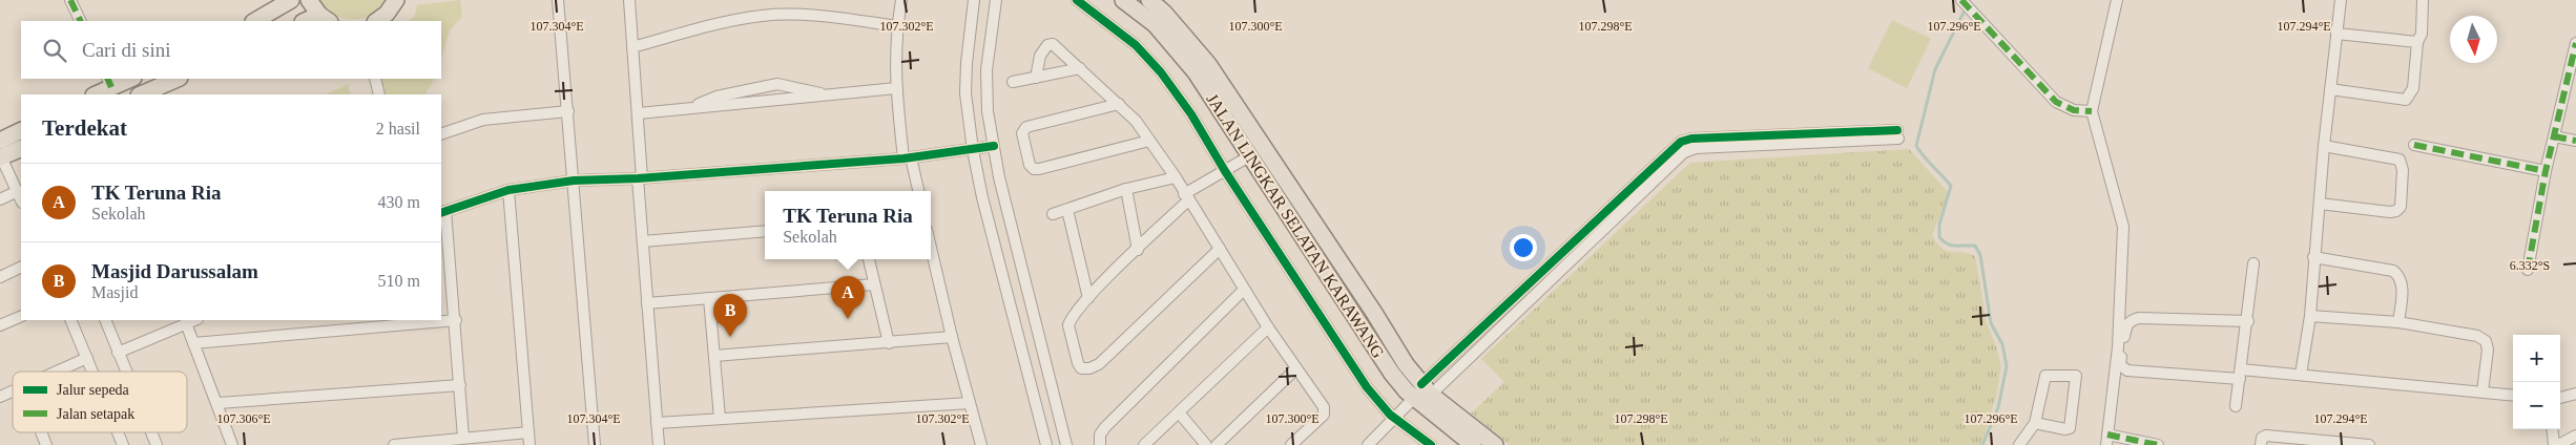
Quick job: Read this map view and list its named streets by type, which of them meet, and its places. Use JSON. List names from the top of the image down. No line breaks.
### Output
{"streets":{"main road":["JALAN LINGKAR SELATAN KARAWANG"]},"legend":["Jalur sepeda","Jalan setapak"],"north":"bottom","page":{"search":"Cari di sini","heading":["Terdekat","2 hasil"],"list":[{"mark":"A","name":"TK Teruna Ria","note":"Sekolah","value":"430 m"},{"mark":"B","name":"Masjid Darussalam","note":"Masjid","value":"510 m"}],"popup":["TK Teruna Ria","Sekolah"],"pins":["A","B"],"map_buttons":["+","−"]},"coordinates":["107.304°E","107.302°E","107.300°E","107.298°E","107.296°E","107.294°E","6.332°S","107.306°E"]}
